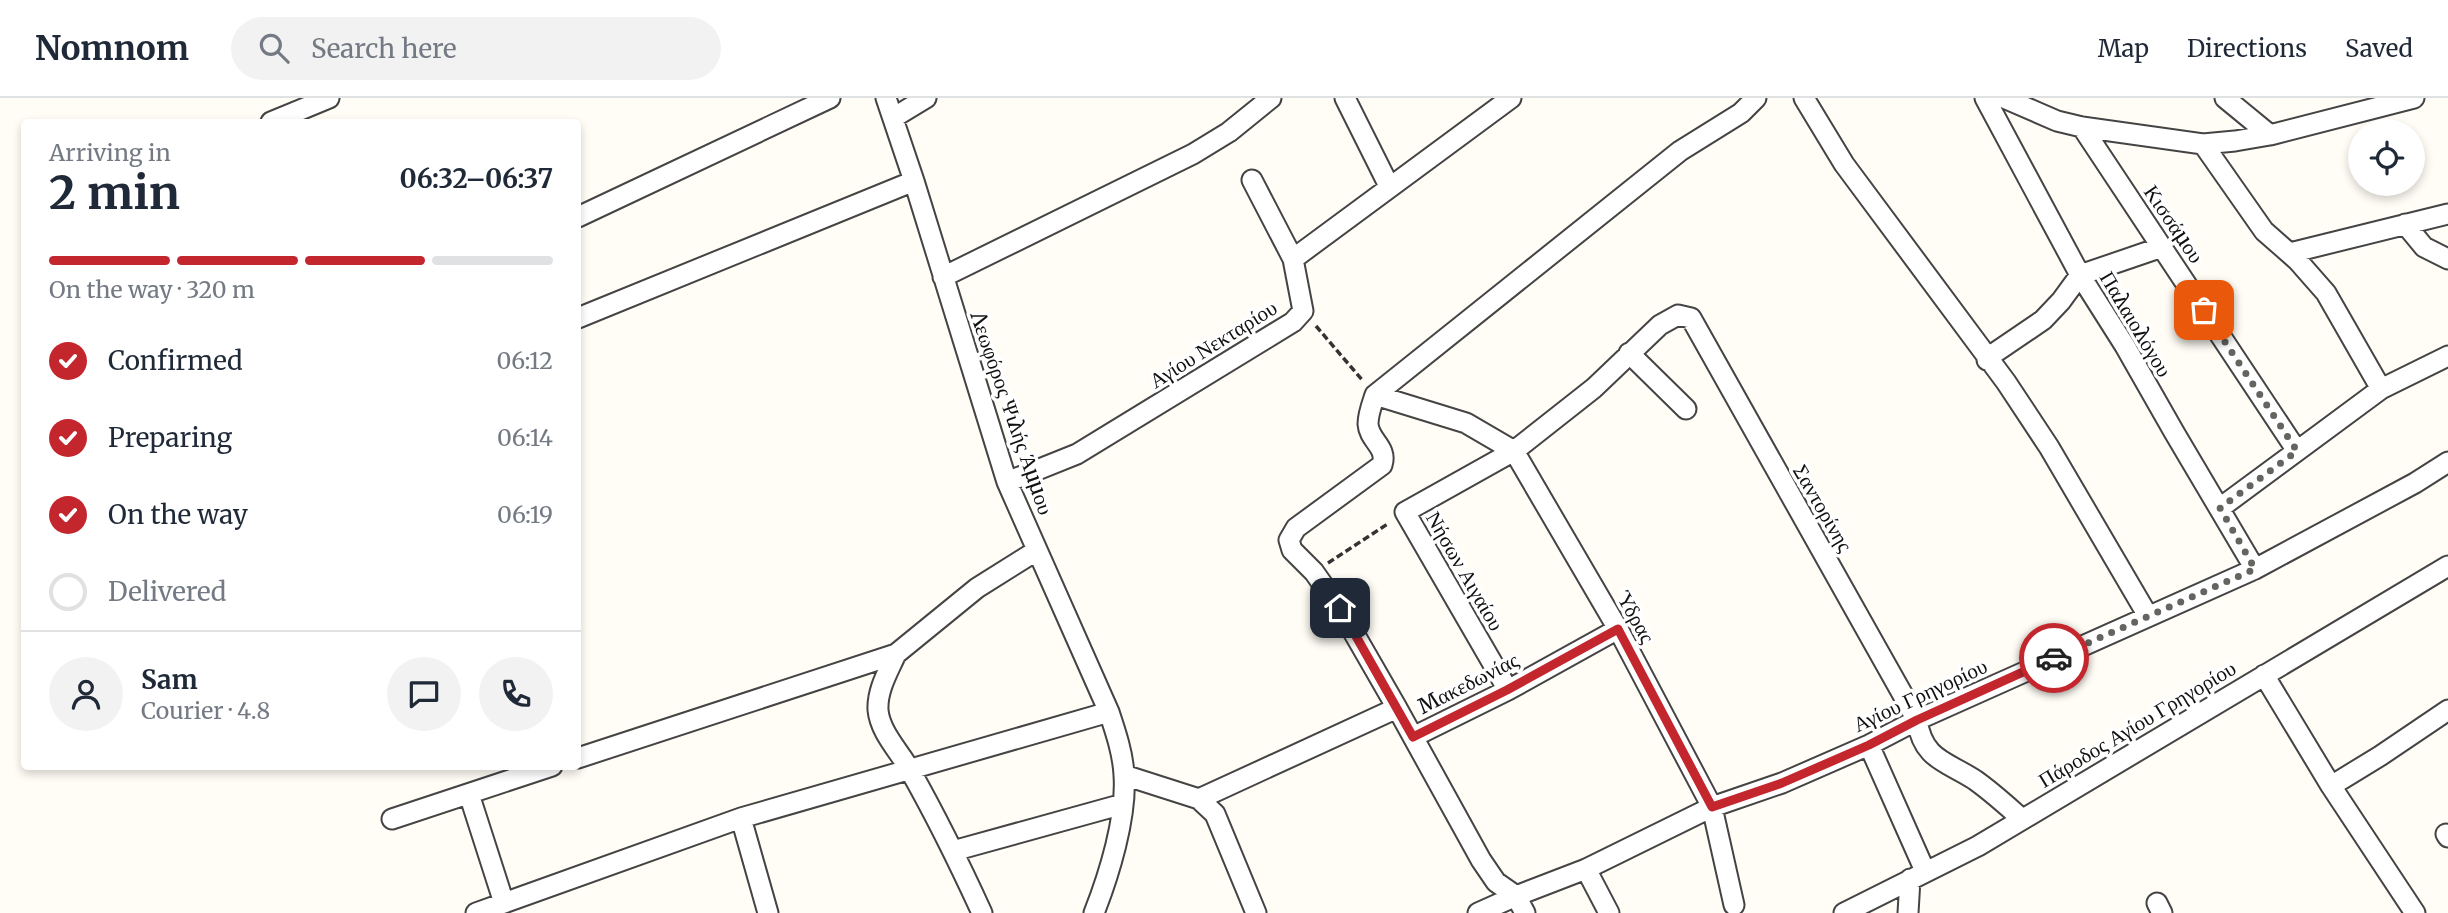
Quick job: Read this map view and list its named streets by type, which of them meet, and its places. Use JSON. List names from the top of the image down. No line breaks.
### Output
{"streets":{"street":["Κισσάμου","Παλαιολόγου","Αγίου Νεκταρίου","Λεωφόρος Ψιλής Άμμου","Σαντορίνης","Νήσων Αιγαίου","Ύδρας","Μακεδωνίας","Αγίου Γρηγορίου","Πάροδος Αγίου Γρηγορίου"]},"crossings":[["Παλαιολόγου","Αγίου Γρηγορίου"],["Αγίου Νεκταρίου","Λεωφόρος Ψιλής Άμμου"],["Σαντορίνης","Αγίου Γρηγορίου"],["Σαντορίνης","Πάροδος Αγίου Γρηγορίου"],["Νήσων Αιγαίου","Μακεδωνίας"],["Ύδρας","Μακεδωνίας"],["Ύδρας","Αγίου Γρηγορίου"]],"page":{"header":"Nomnom","search":"Search here","nav":["Map","Directions","Saved"],"heading":["2 min","Arriving in","06:32–06:37"],"panel":["Sam","Courier · 4.8"],"bar":"On the way · 320 m","list":[["Confirmed","06:12"],["Preparing","06:14"],["On the way","06:19"],"Delivered"]}}
